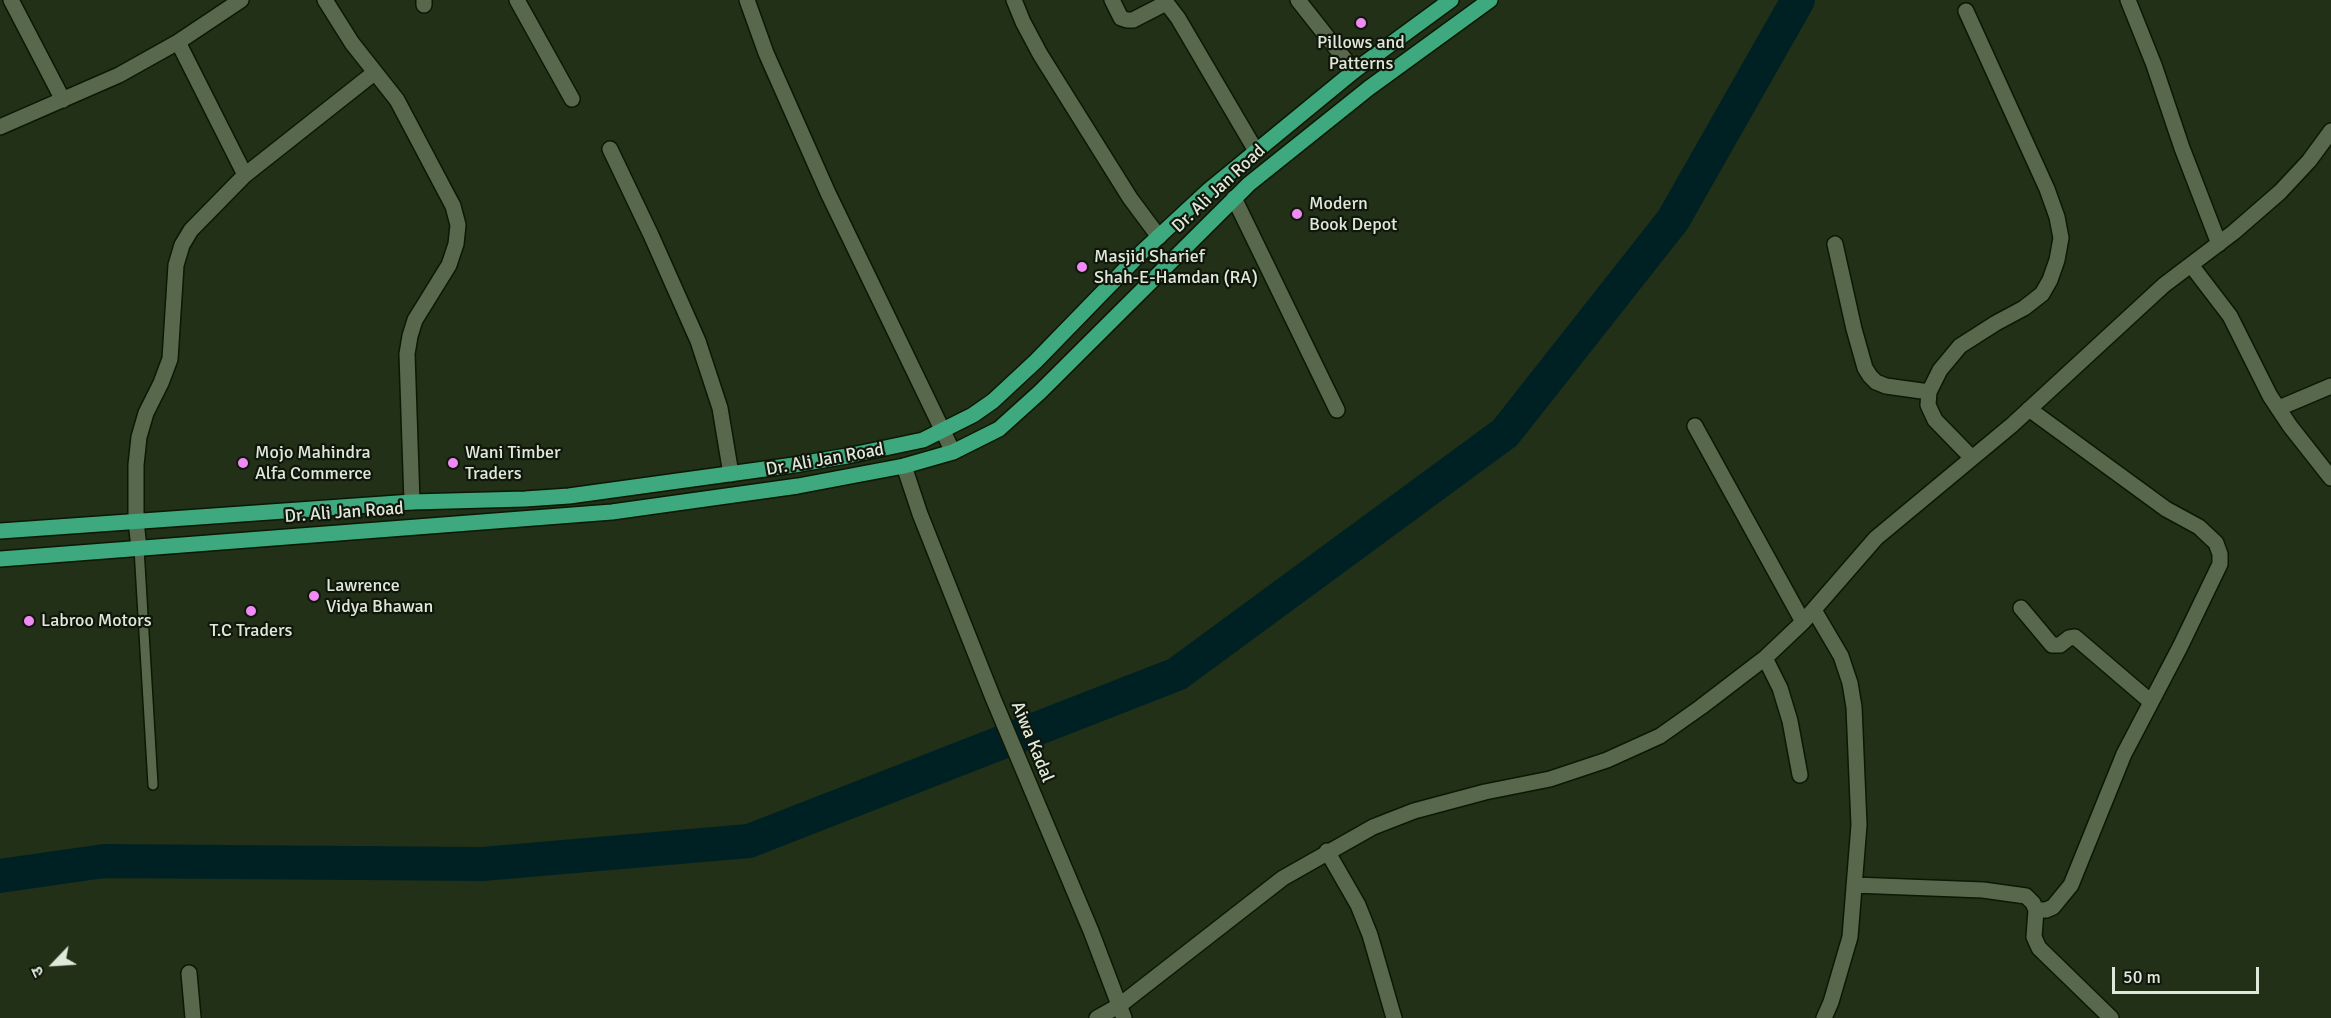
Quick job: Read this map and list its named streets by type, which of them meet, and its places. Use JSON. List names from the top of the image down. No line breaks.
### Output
{"streets":{"main road":["Dr. Ali Jan Road"],"street":["Aiwa Kadal"]},"crossings":[["Dr. Ali Jan Road","Aiwa Kadal"]],"places":["Pillows and Patterns","Modern Book Depot","Masjid Sharief Shah-E-Hamdan (RA)","Mojo Mahindra Alfa Commerce","Wani Timber Traders","Lawrence Vidya Bhawan","T.C Traders","Labroo Motors"],"scale_bar":"50 m","north":"bottom left"}
